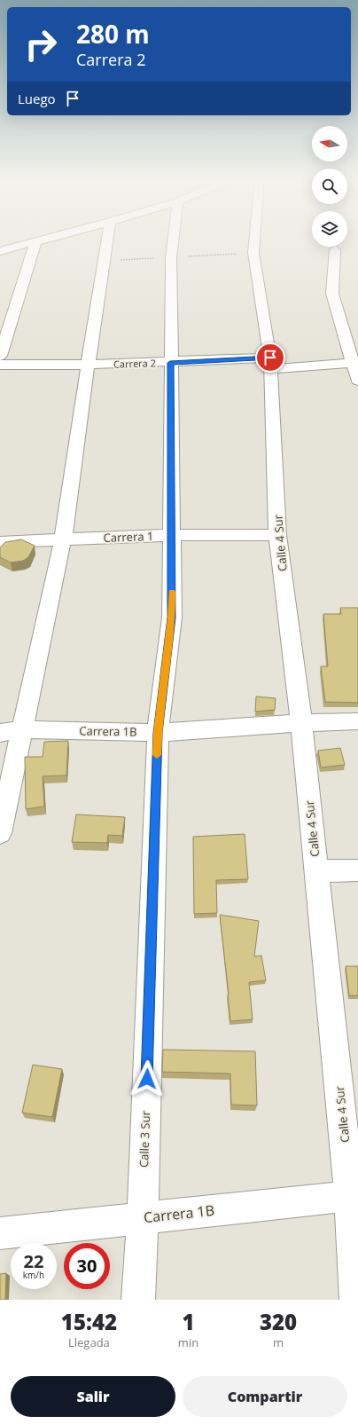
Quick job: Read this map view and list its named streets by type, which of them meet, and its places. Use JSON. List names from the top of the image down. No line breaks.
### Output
{"streets":{"street":["Carrera 2","Carrera 1","Calle 4 Sur","Carrera 1B","Calle 3 Sur"]},"crossings":[["Carrera 2","Calle 4 Sur"],["Carrera 2","Calle 3 Sur"],["Carrera 1","Calle 4 Sur"],["Carrera 1","Calle 3 Sur"],["Calle 4 Sur","Carrera 1B"],["Carrera 1B","Calle 3 Sur"]],"north":"left","page":{"turn":["280 m","Carrera 2"],"then":"Luego","speed":"22 km/h","limit":"30","eta":["15:42","Llegada","1","min","320","m"],"buttons":["Salir","Compartir"]}}
